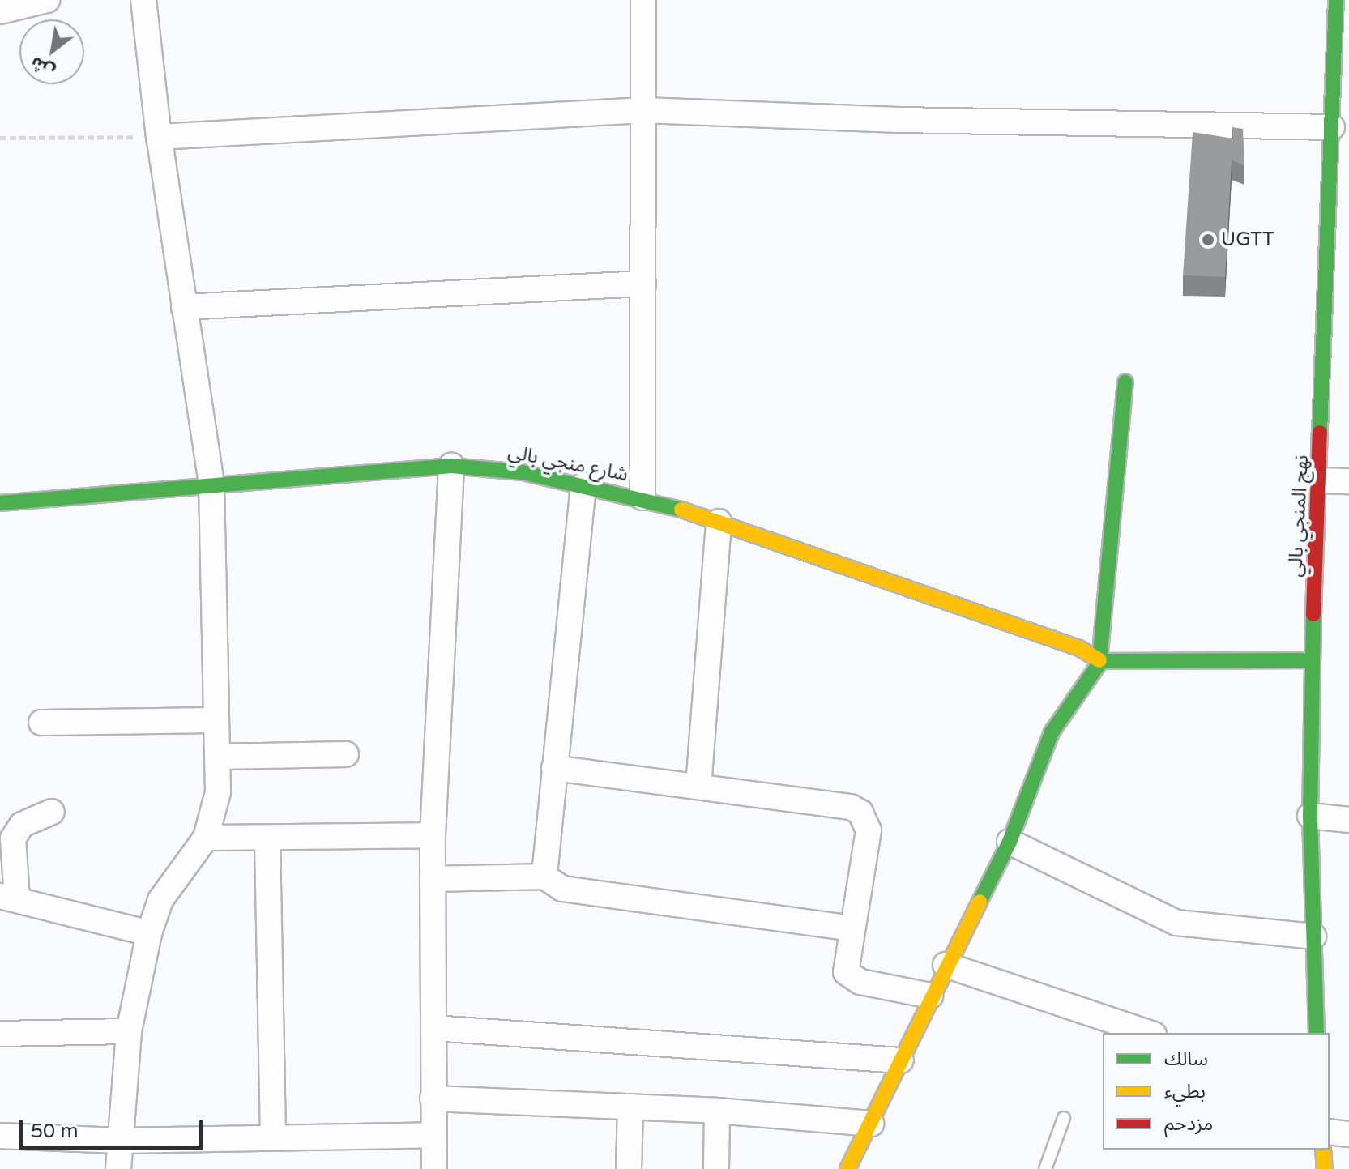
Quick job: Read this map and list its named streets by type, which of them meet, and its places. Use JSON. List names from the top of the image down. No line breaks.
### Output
{"streets":{"street":["شارع منجي بالي","نهج المنجي بالي"]},"places":["UGTT"],"legend":["سالك","بطيء","مزدحم"],"scale_bar":"50 m","north":"bottom left"}
